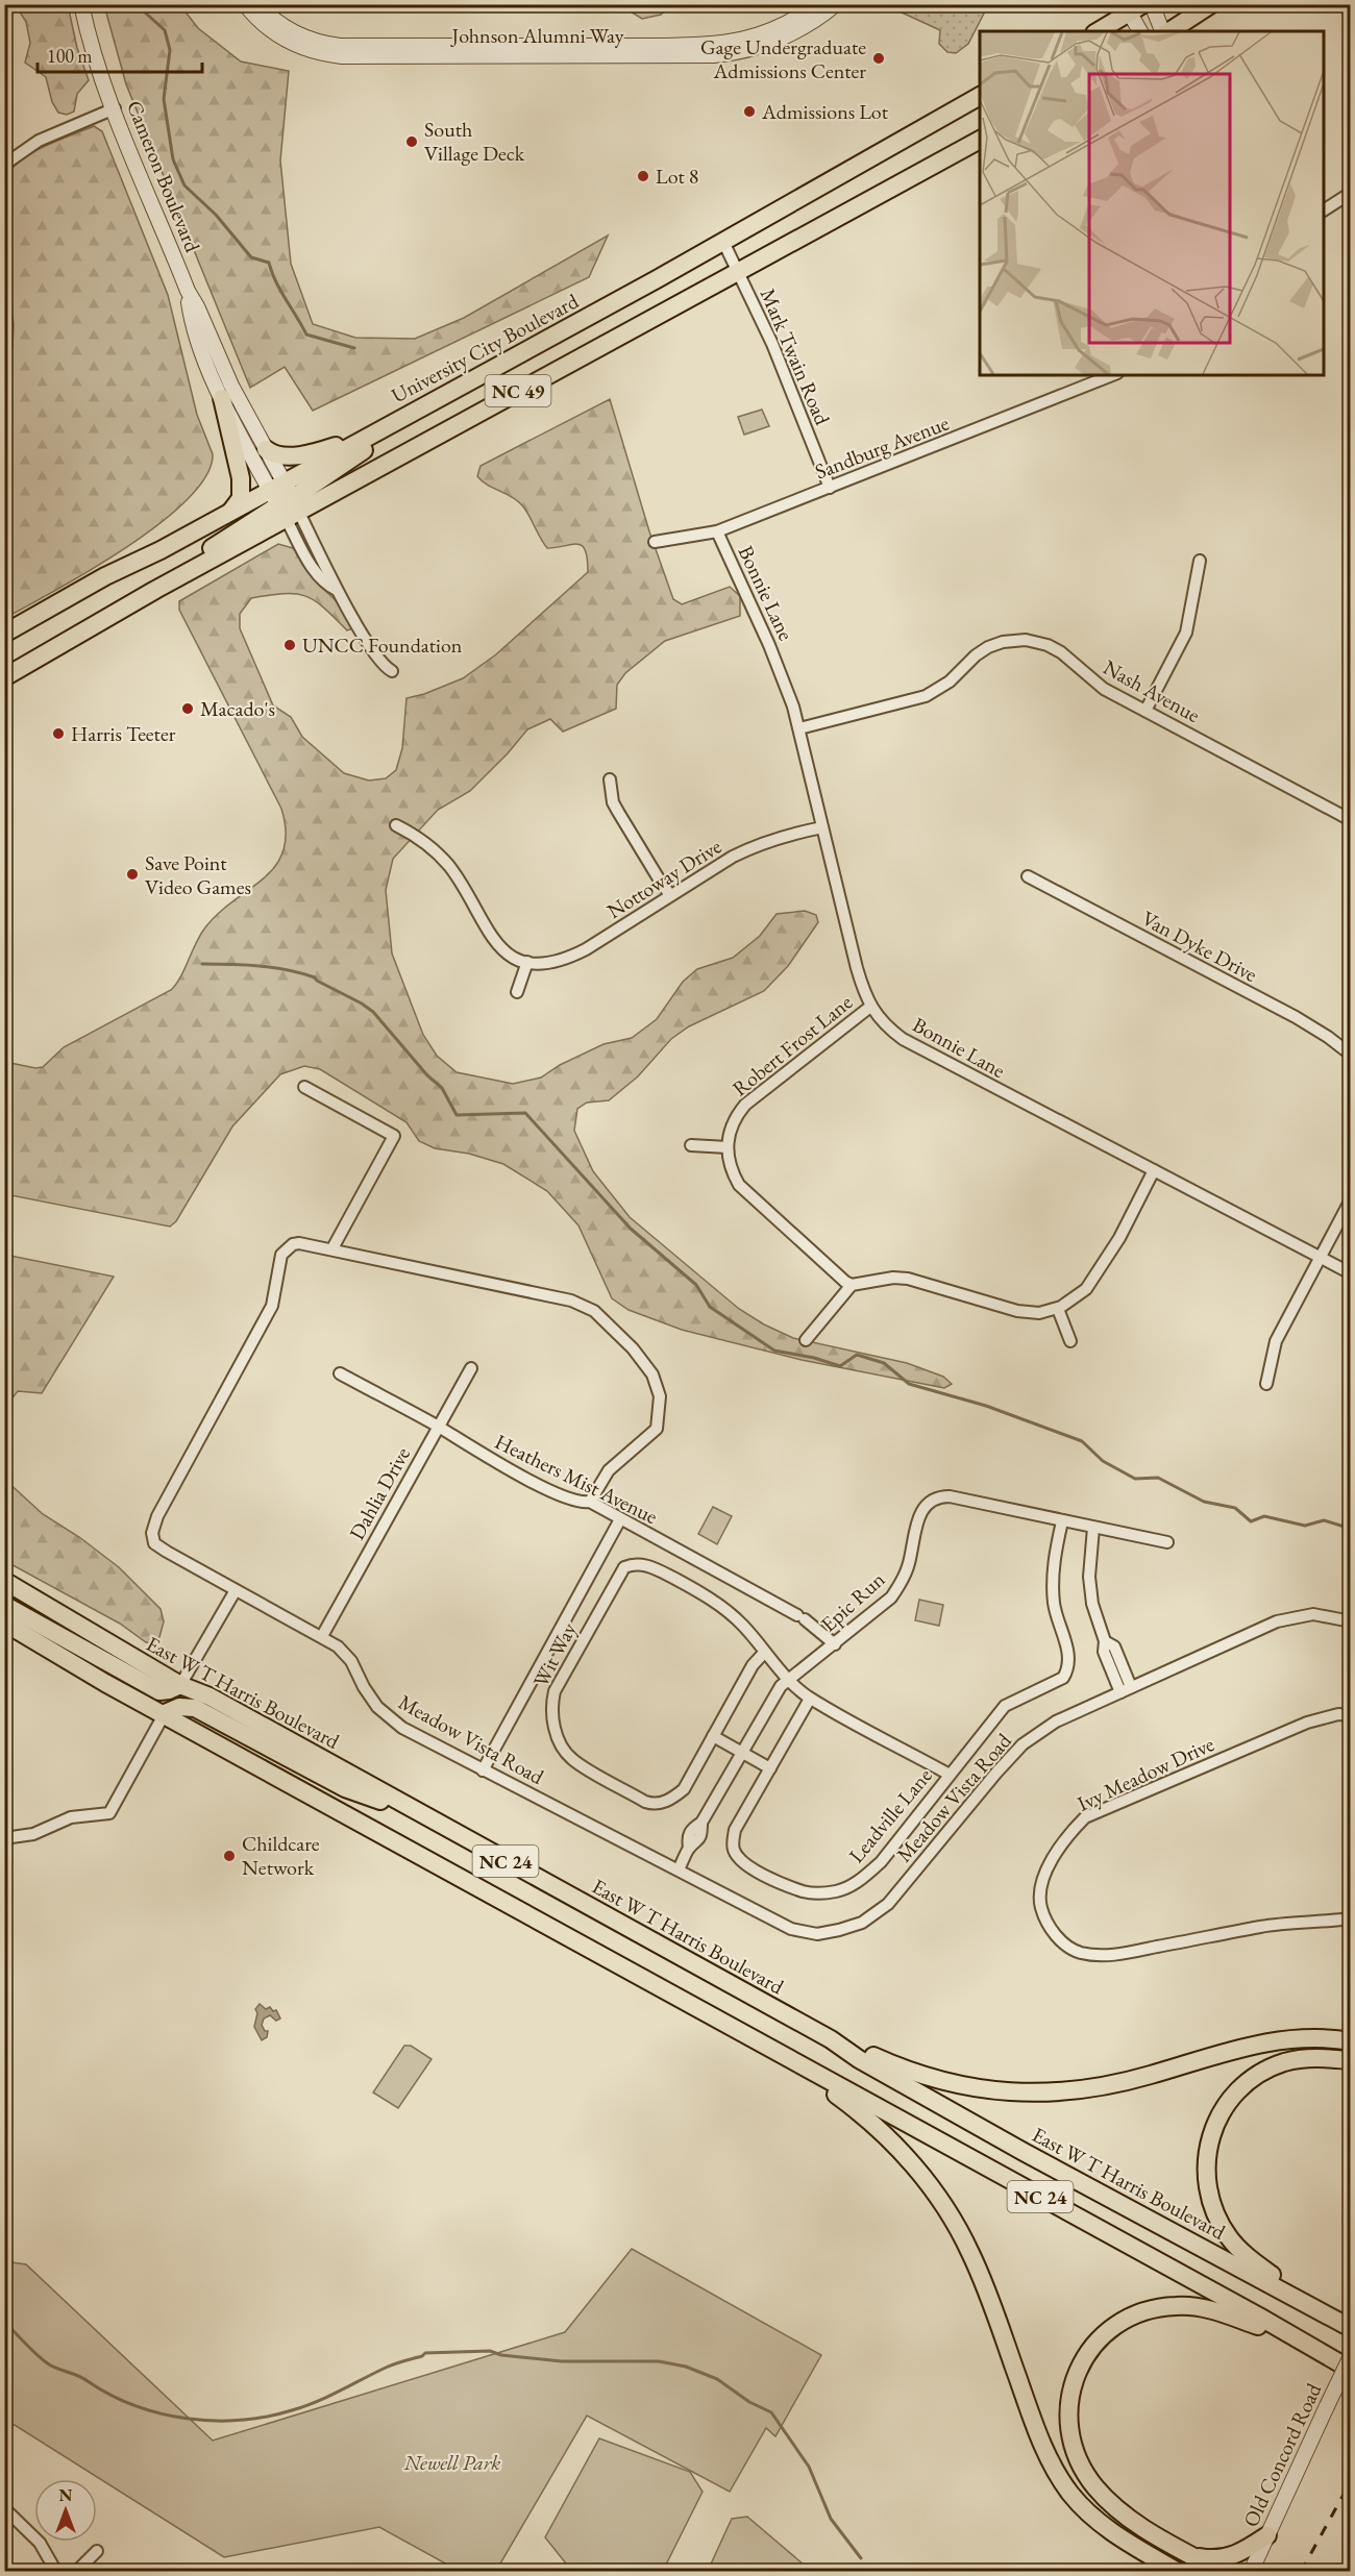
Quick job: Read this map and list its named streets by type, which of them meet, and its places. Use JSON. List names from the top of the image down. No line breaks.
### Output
{"streets":{"main road":["University City Boulevard","NC 49","East W T Harris Boulevard","NC 24"],"street":["Johnson Alumni Way","Cameron Boulevard","Mark Twain Road","Sandburg Avenue","Bonnie Lane","Nash Avenue","Nottoway Drive","Van Dyke Drive","Robert Frost Lane","Heathers Mist Avenue","Dahlia Drive","Epic Run","Wit Way","Meadow Vista Road","Ivy Meadow Drive","Leadville Lane","Old Concord Road"]},"crossings":[["Cameron Boulevard","University City Boulevard"],["University City Boulevard","Mark Twain Road"],["Mark Twain Road","Sandburg Avenue"],["Sandburg Avenue","Bonnie Lane"],["Bonnie Lane","Nash Avenue"],["Bonnie Lane","Nottoway Drive"],["Bonnie Lane","Robert Frost Lane"],["Heathers Mist Avenue","Dahlia Drive"],["Heathers Mist Avenue","Epic Run"],["Heathers Mist Avenue","Meadow Vista Road"],["Dahlia Drive","Meadow Vista Road"],["Epic Run","Wit Way"],["Epic Run","Meadow Vista Road"],["Epic Run","Leadville Lane"],["Wit Way","Leadville Lane"]],"parks":["Newell Park"],"places":["Gage Undergraduate Admissions Center","Admissions Lot","South Village Deck","Lot 8","UNCC Foundation","Macado's","Harris Teeter","Save Point Video Games","Childcare Network"],"scale_bar":"100 m","north":"top"}
